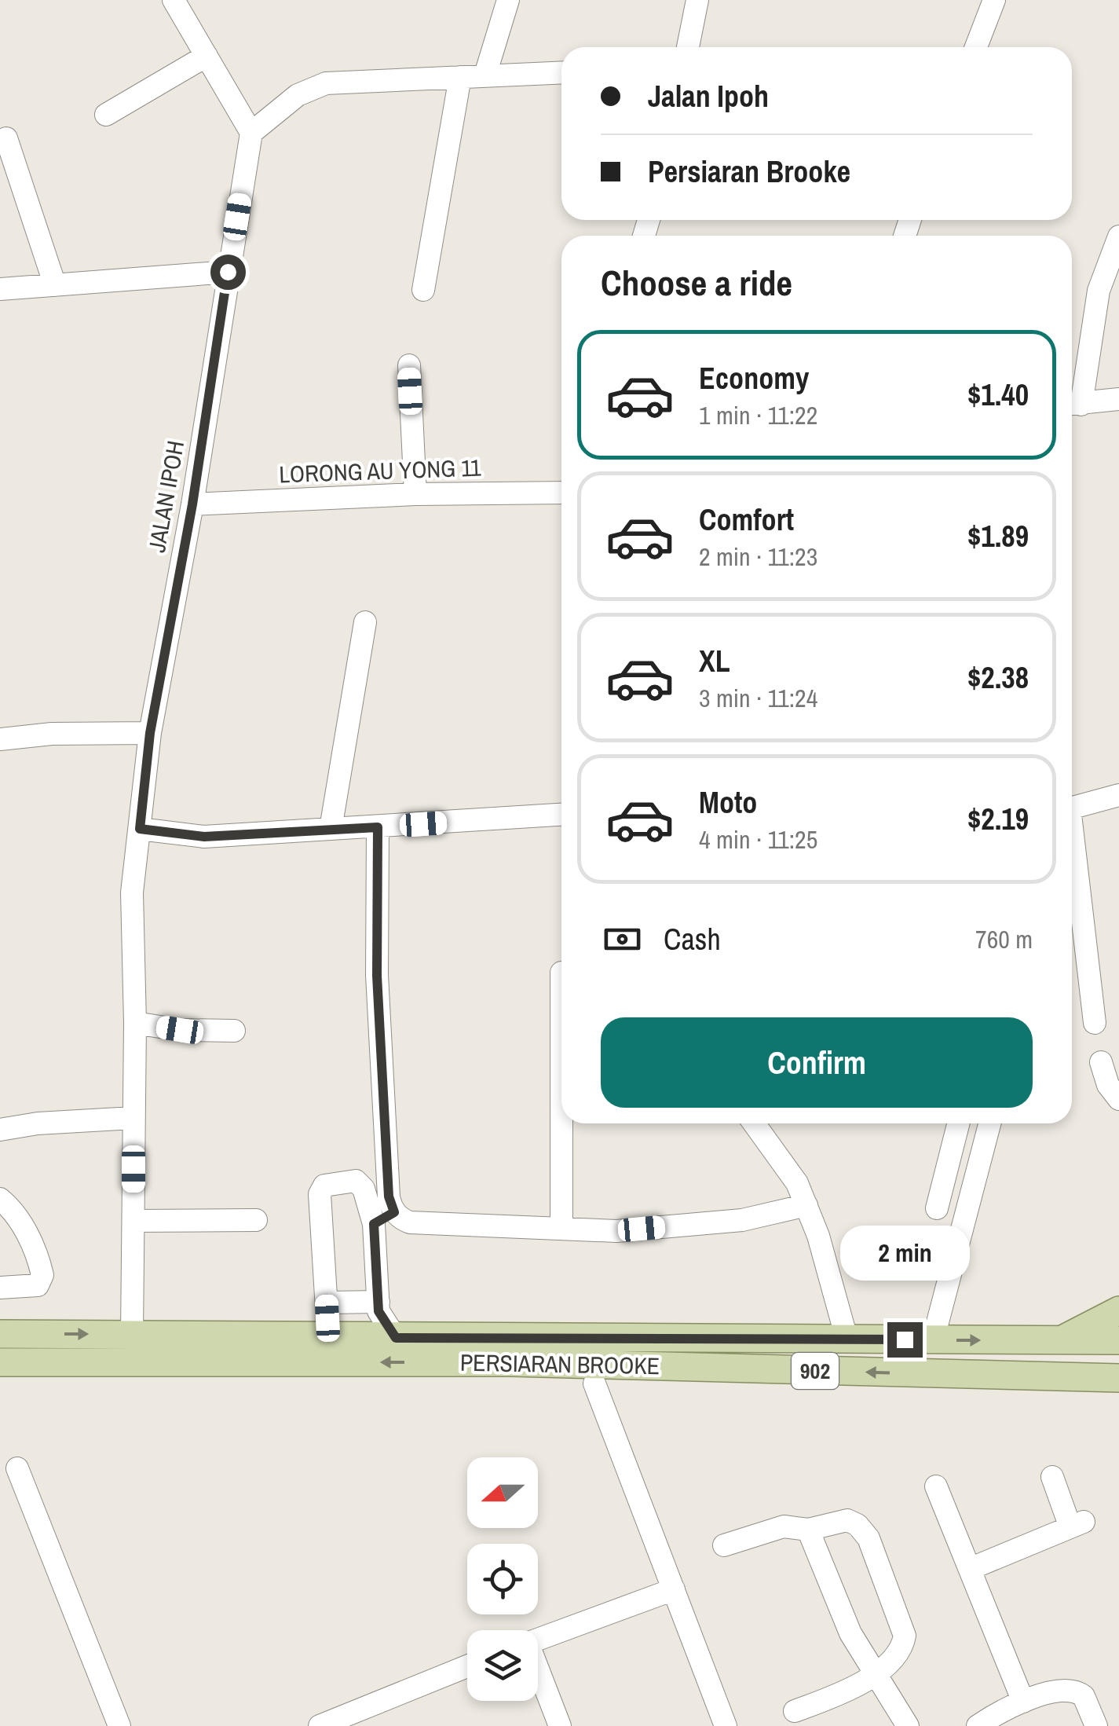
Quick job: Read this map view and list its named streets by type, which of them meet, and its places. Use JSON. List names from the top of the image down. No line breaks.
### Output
{"streets":{"main road":["PERSIARAN BROOKE","902"],"street":["LORONG AU YONG 11","JALAN IPOH"]},"crossings":[["LORONG AU YONG 11","JALAN IPOH"],["JALAN IPOH","PERSIARAN BROOKE"]],"north":"left","page":{"banner":["Jalan Ipoh","Persiaran Brooke"],"heading":"Choose a ride","list":[{"name":"Economy","note":"1 min · 11:22","value":"$1.40"},{"name":"Comfort","note":"2 min · 11:23","value":"$1.89"},{"name":"XL","note":"3 min · 11:24","value":"$2.38"},{"name":"Moto","note":"4 min · 11:25","value":"$2.19"}],"pay":["Cash","760 m"],"buttons":"Confirm","bubble":"2 min"}}
